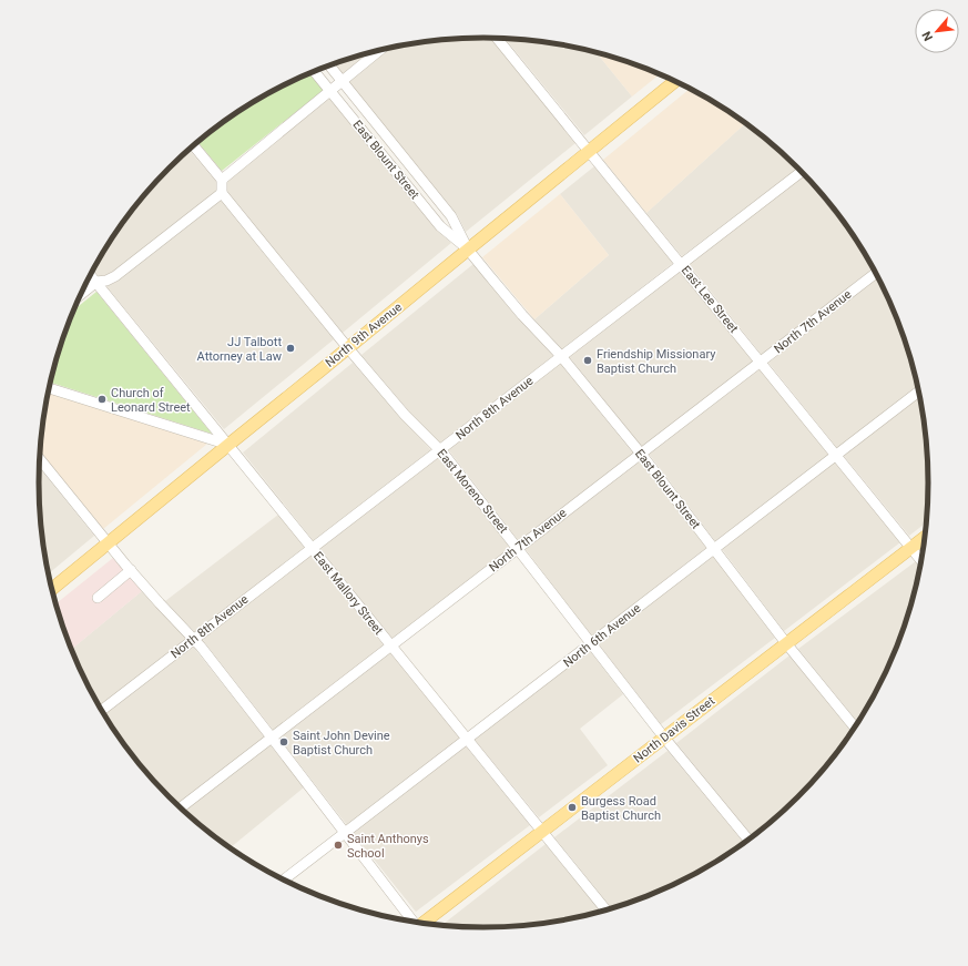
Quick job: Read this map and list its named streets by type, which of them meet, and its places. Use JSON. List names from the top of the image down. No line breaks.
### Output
{"streets":{"main road":["North 9th Avenue","North Davis Street"],"street":["East Blount Street","East Lee Street","North 7th Avenue","North 8th Avenue","East Moreno Street","East Mallory Street","North 6th Avenue"]},"crossings":[["East Blount Street","North 7th Avenue"],["East Blount Street","North 9th Avenue"],["East Blount Street","North 8th Avenue"],["East Blount Street","North 6th Avenue"],["East Blount Street","North Davis Street"],["East Lee Street","North 7th Avenue"],["East Lee Street","North 9th Avenue"],["East Lee Street","North 8th Avenue"],["East Lee Street","North 6th Avenue"],["East Lee Street","North Davis Street"],["North 7th Avenue","East Moreno Street"],["North 7th Avenue","East Mallory Street"],["North 9th Avenue","East Moreno Street"],["North 9th Avenue","East Mallory Street"],["North 8th Avenue","East Moreno Street"],["North 8th Avenue","East Mallory Street"],["East Moreno Street","North 6th Avenue"],["East Moreno Street","North Davis Street"],["East Mallory Street","North 6th Avenue"],["East Mallory Street","North Davis Street"]],"places":["JJ Talbott Attorney at Law","Friendship Missionary Baptist Church","Church of Leonard Street","Saint John Devine Baptist Church","Burgess Road Baptist Church","Saint Anthonys School"],"north":"bottom left"}
